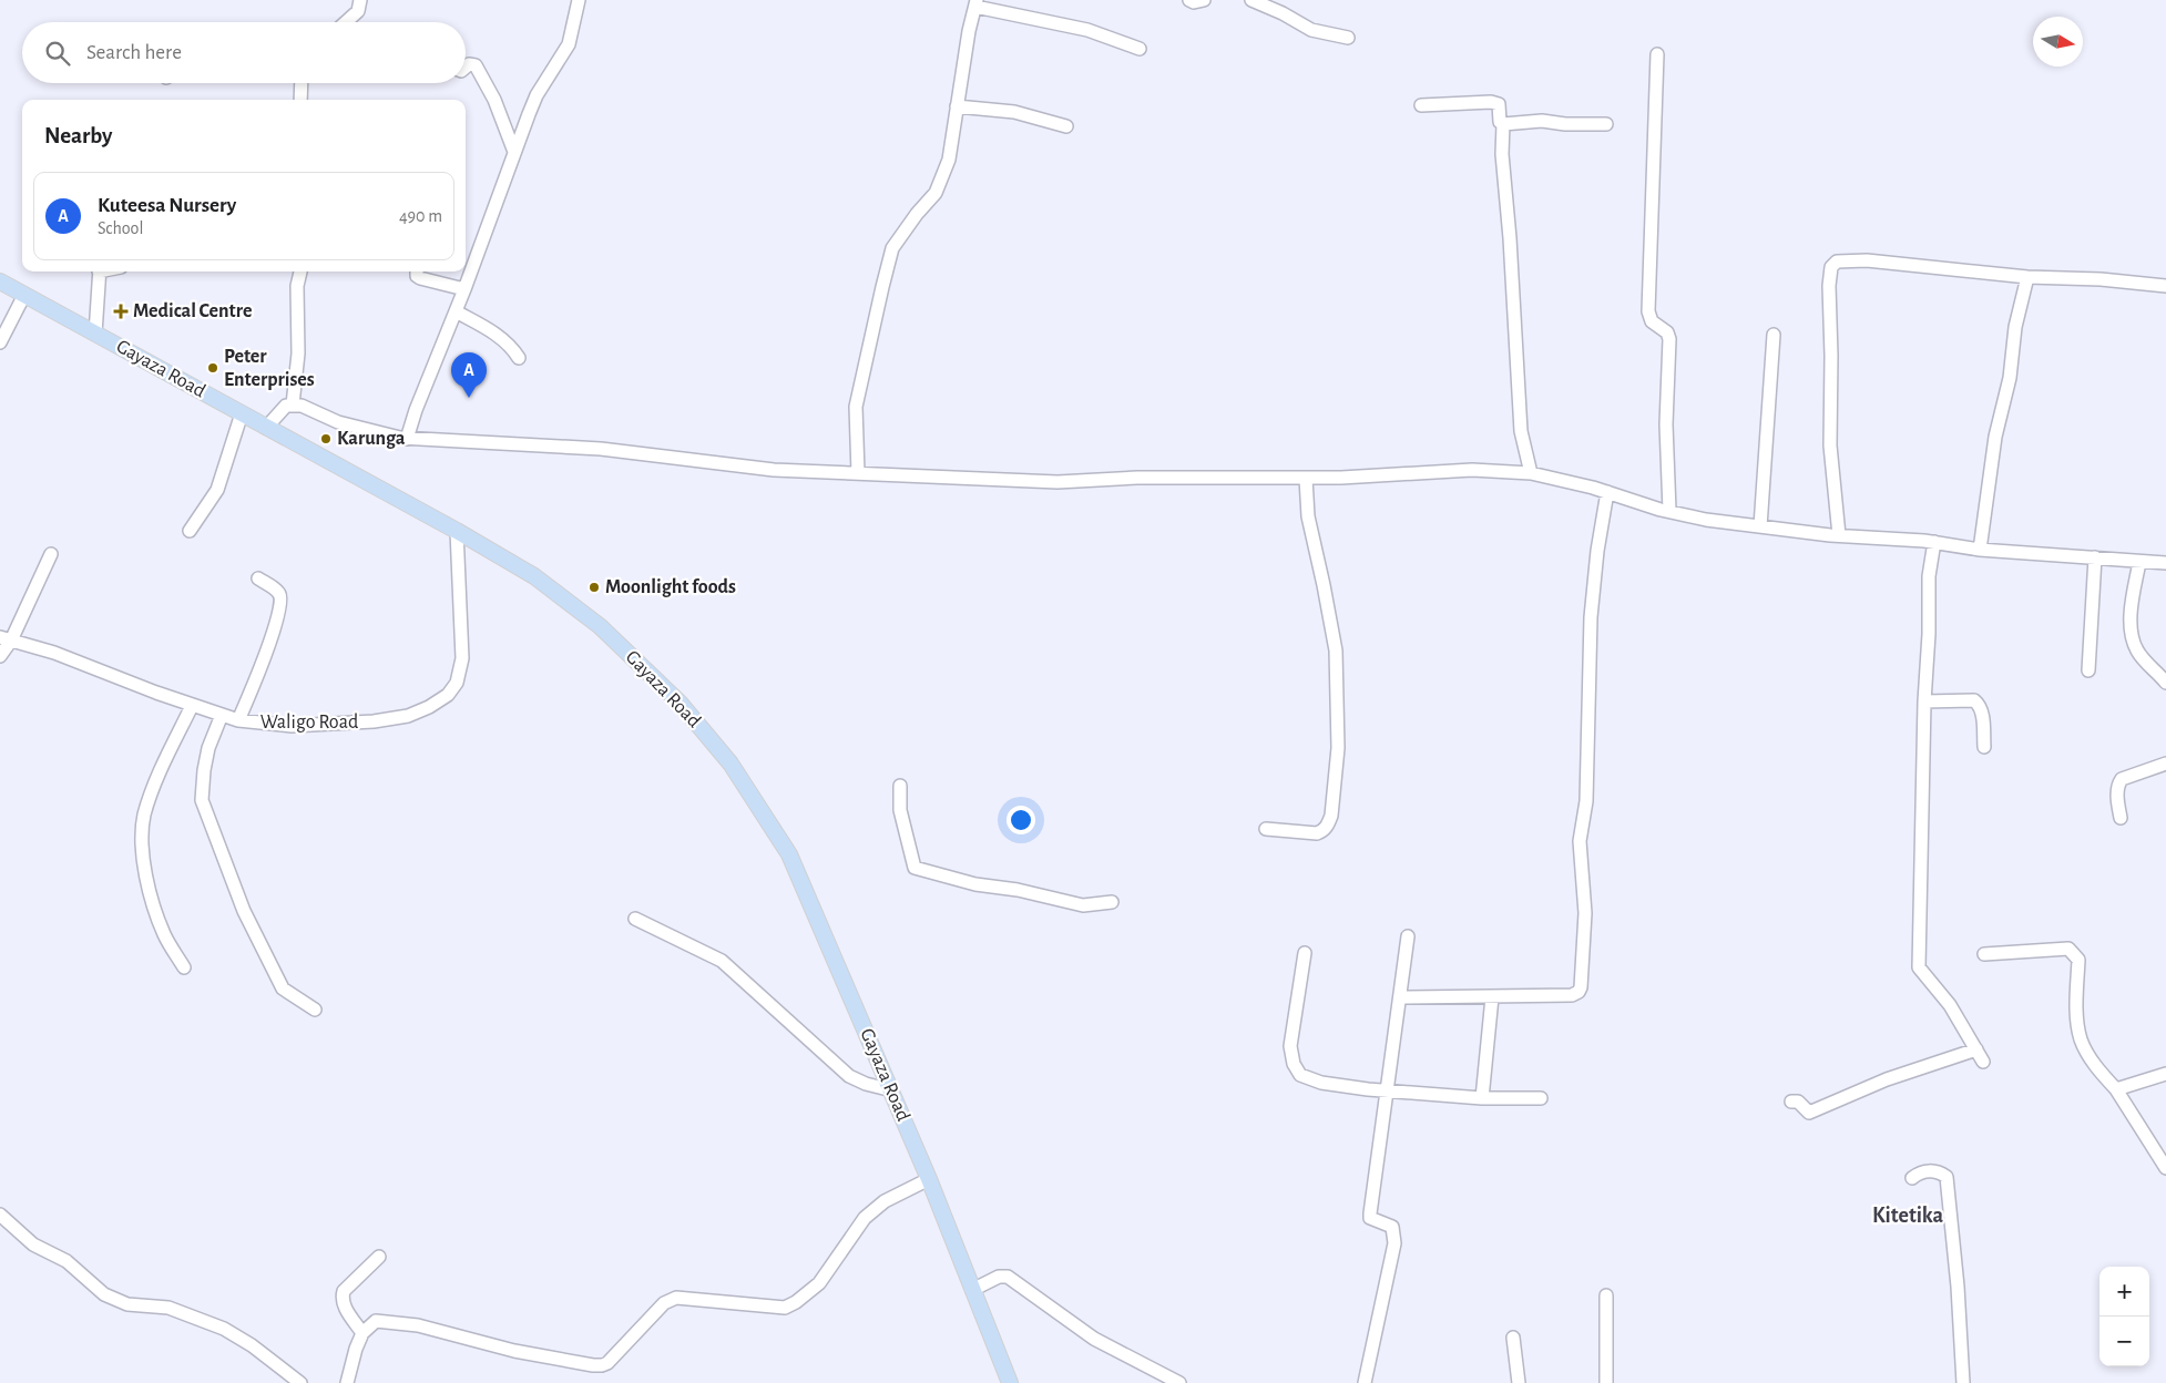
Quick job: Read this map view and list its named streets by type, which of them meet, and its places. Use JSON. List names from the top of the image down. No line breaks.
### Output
{"streets":{"main road":["Gayaza Road"],"street":["Waligo Road"]},"crossings":[["Gayaza Road","Waligo Road"]],"districts":["Kitetika"],"places":{"health":["Medical Centre"],"other":["Peter Enterprises","Karunga","Moonlight foods"]},"north":"right","page":{"search":"Search here","heading":"Nearby","list":[{"mark":"A","name":"Kuteesa Nursery","note":"School","value":"490 m"}],"pins":"A","map_buttons":["+","−"]}}
